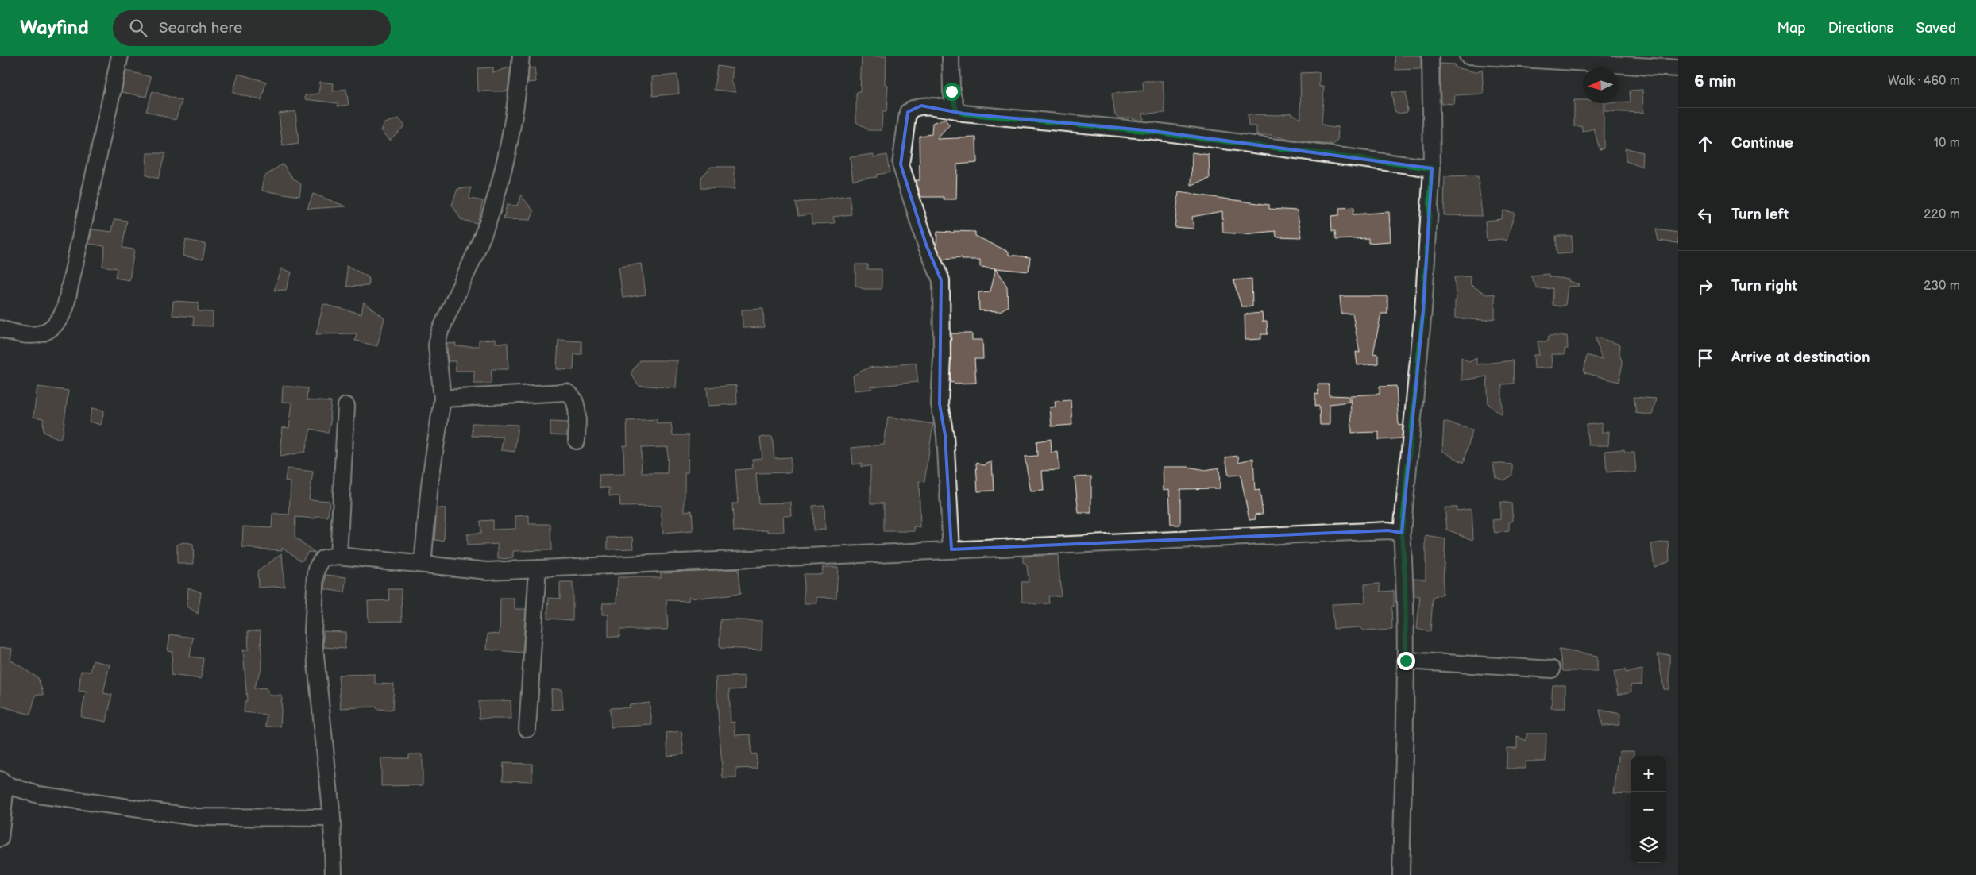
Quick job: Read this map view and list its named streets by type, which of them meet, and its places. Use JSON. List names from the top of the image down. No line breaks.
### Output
{"north":"left","page":{"header":"Wayfind","search":"Search here","nav":["Map","Directions","Saved"],"heading":["6 min","Walk · 460 m"],"list":[["Continue","10 m"],["Turn left","220 m"],["Turn right","230 m"],"Arrive at destination"],"map_buttons":["+","−"]}}
